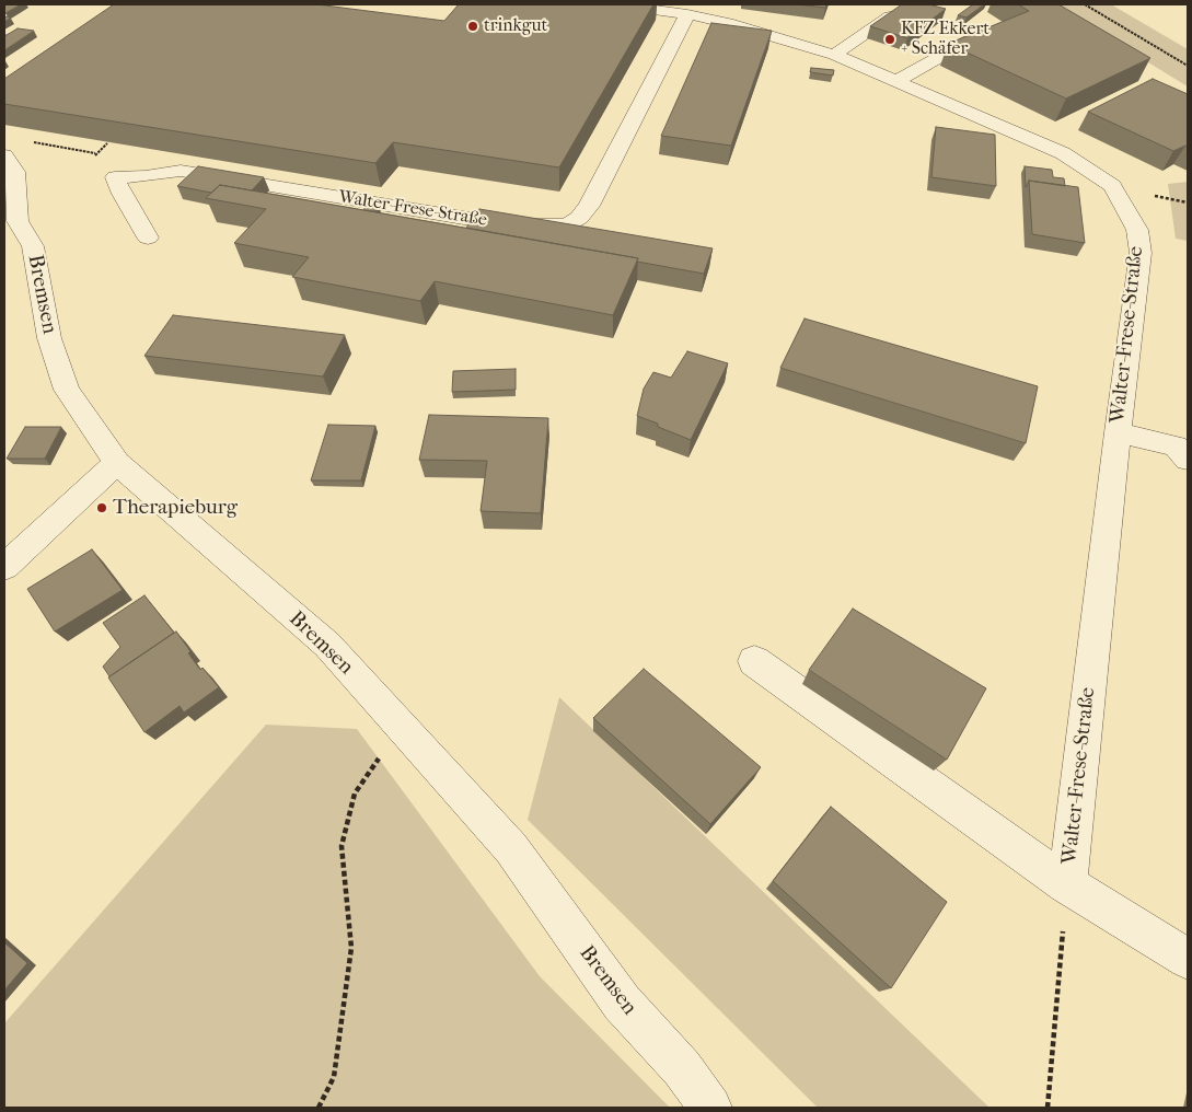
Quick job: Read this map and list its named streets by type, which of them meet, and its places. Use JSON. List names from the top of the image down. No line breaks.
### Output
{"streets":{"street":["Walter-Frese-Straße","Bremsen"]},"places":["trinkgut","KFZ Ekkert + Schäfer","Therapieburg"]}
